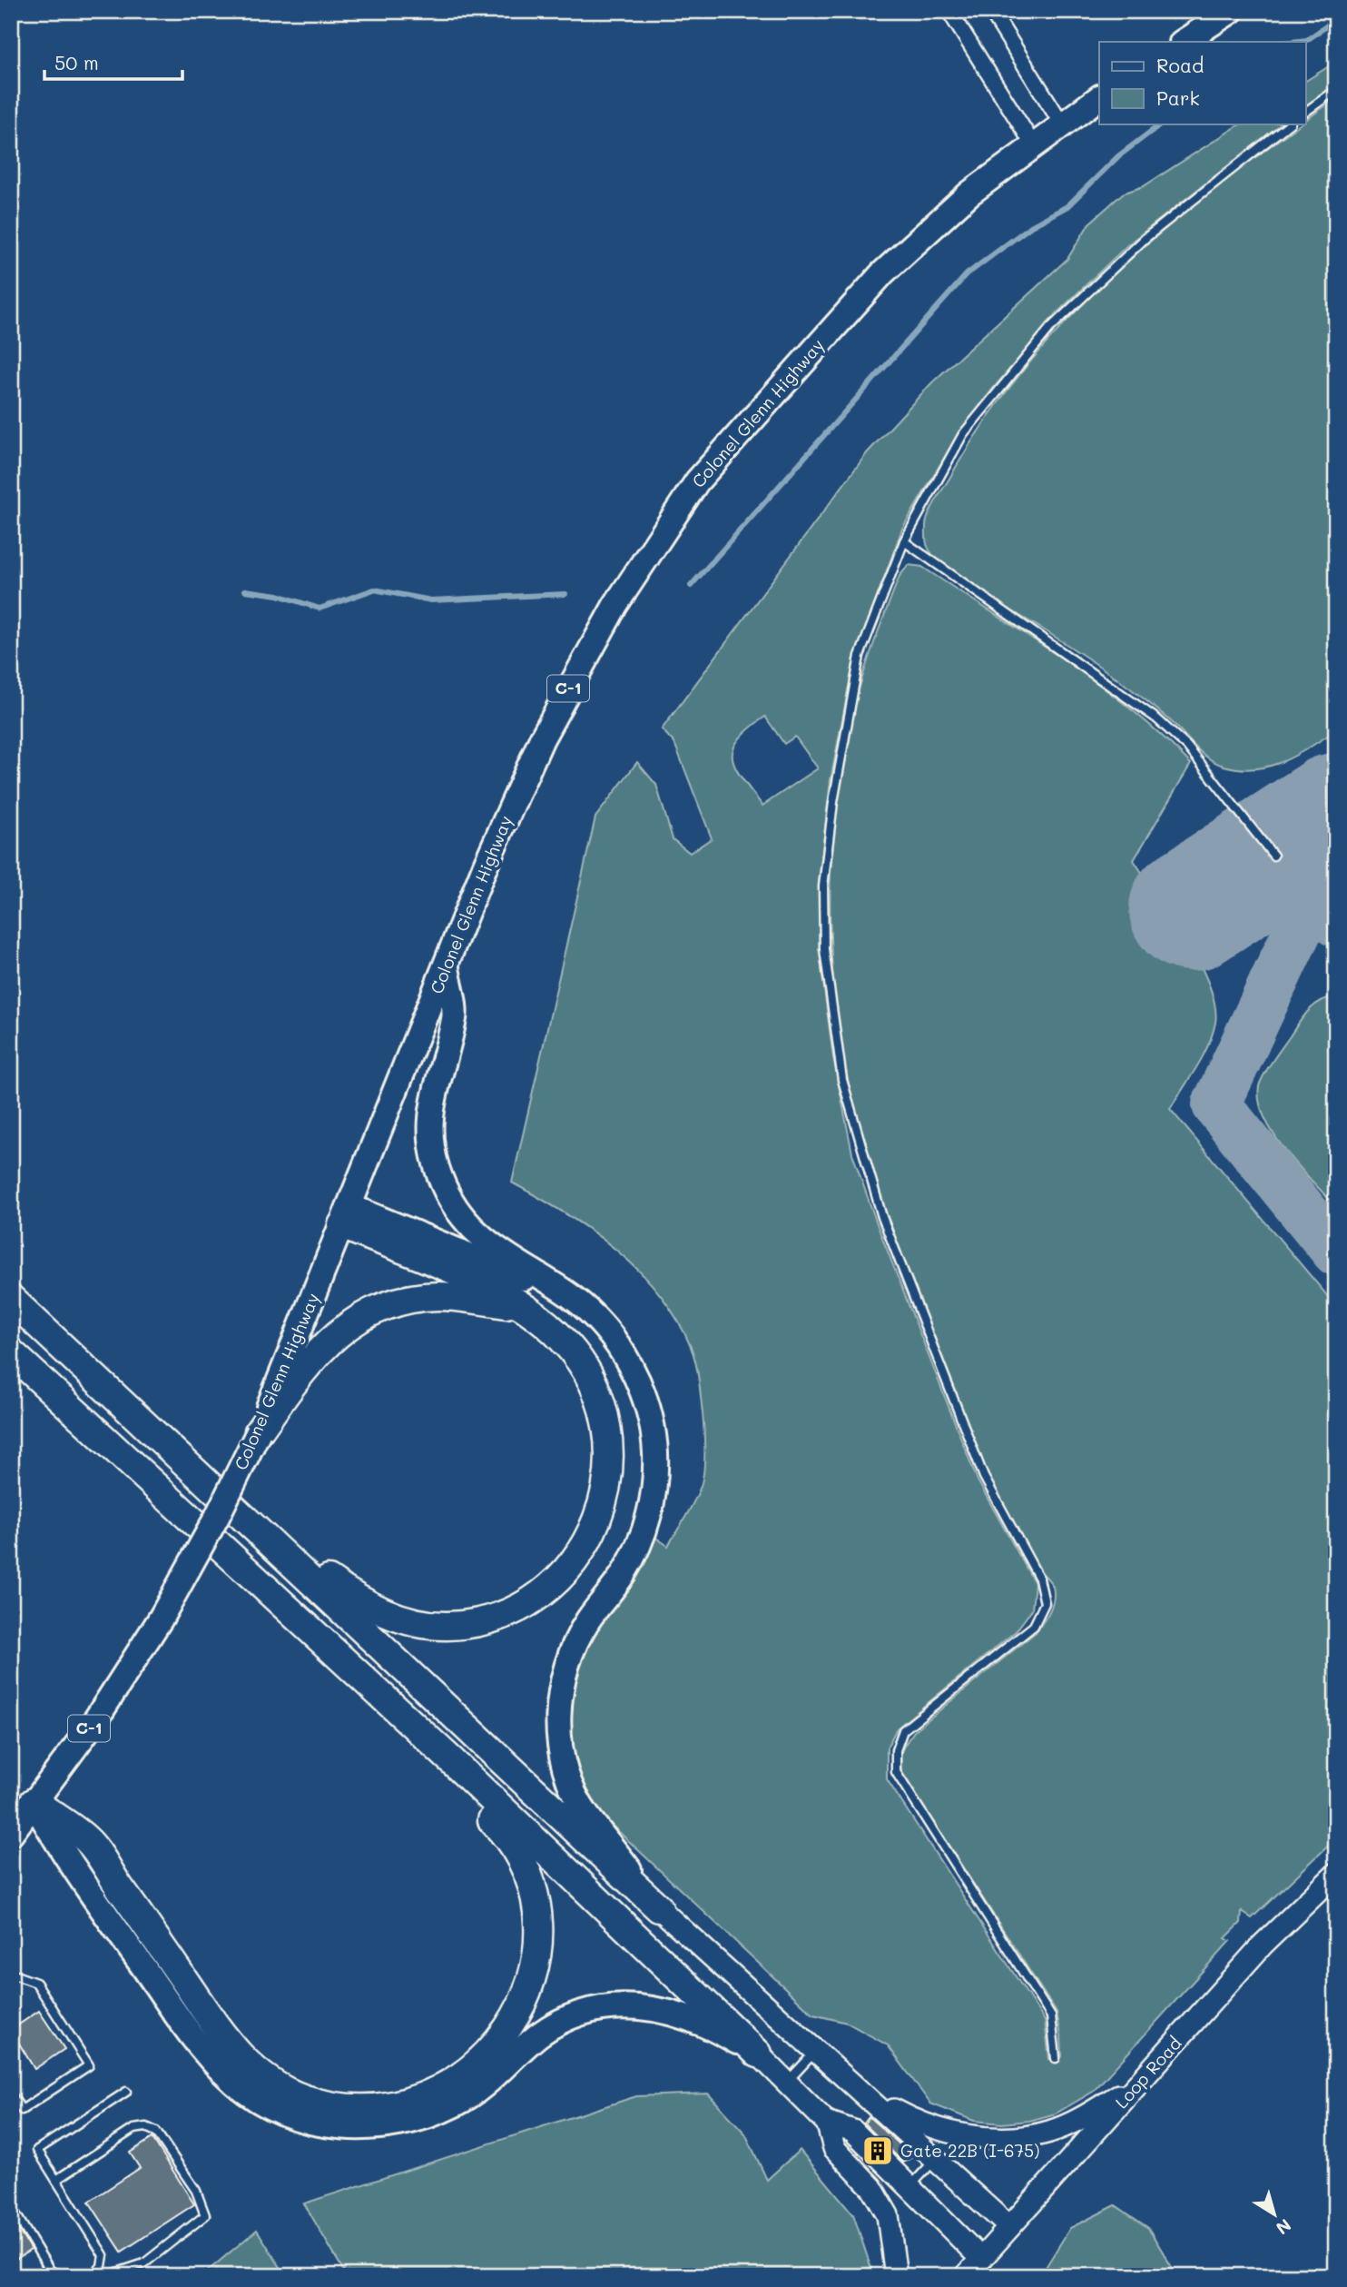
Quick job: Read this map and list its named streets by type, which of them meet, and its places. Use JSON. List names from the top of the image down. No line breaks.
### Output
{"streets":{"main road":["Colonel Glenn Highway","C-1"],"street":["Loop Road"]},"places":{"building":["Gate 22B (I-675)"]},"legend":["Road","Park"],"scale_bar":"50 m","north":"bottom right"}
